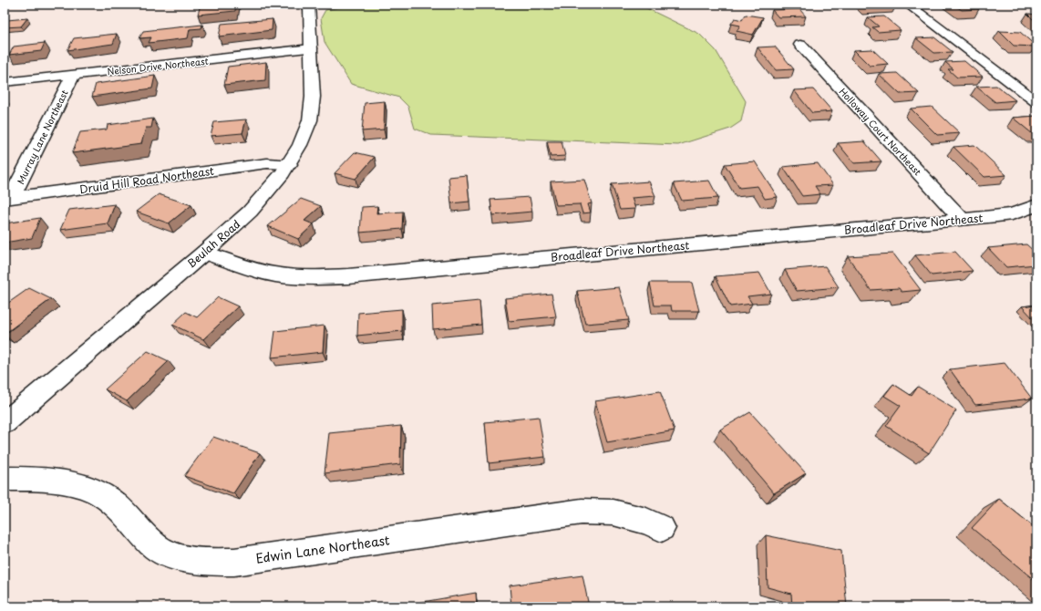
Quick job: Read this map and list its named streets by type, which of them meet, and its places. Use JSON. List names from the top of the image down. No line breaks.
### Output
{"streets":{"street":["Nelson Drive Northeast","Holloway Court Northeast","Murray Lane Northeast","Druid Hill Road Northeast","Broadleaf Drive Northeast","Beulah Road","Edwin Lane Northeast"]},"crossings":[["Nelson Drive Northeast","Murray Lane Northeast"],["Nelson Drive Northeast","Beulah Road"],["Holloway Court Northeast","Broadleaf Drive Northeast"],["Murray Lane Northeast","Druid Hill Road Northeast"],["Druid Hill Road Northeast","Beulah Road"],["Broadleaf Drive Northeast","Beulah Road"]]}
